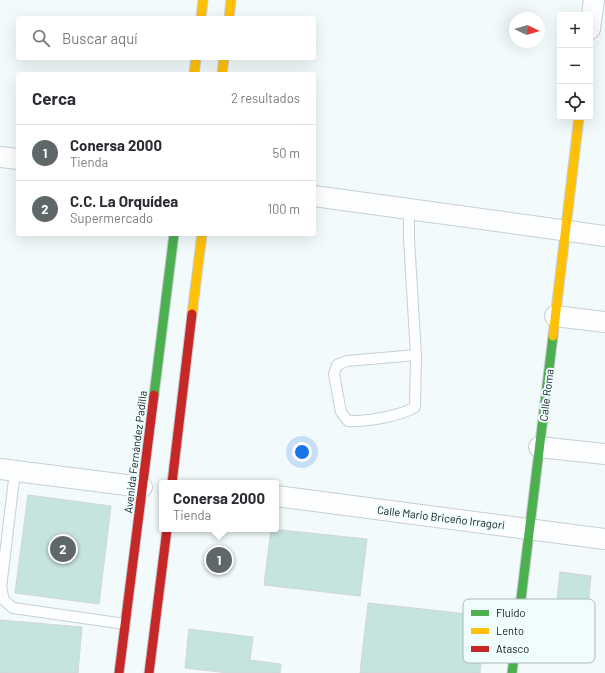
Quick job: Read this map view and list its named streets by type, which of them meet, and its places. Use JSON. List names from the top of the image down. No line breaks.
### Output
{"streets":{"main road":["Calle Roma","Avenida Fernández Padilla"],"street":["Calle Mario Briceño Irragori"]},"crossings":[["Calle Roma","Calle Mario Briceño Irragori"]],"legend":["Fluido","Lento","Atasco"],"north":"right","page":{"map_buttons":["+","−"],"search":"Buscar aquí","heading":["Cerca","2 resultados"],"list":[{"mark":"1","name":"Conersa 2000","note":"Tienda","value":"50 m"},{"mark":"2","name":"C.C. La Orquídea","note":"Supermercado","value":"100 m"}],"popup":["Conersa 2000","Tienda"],"pins":["2","1"]}}
